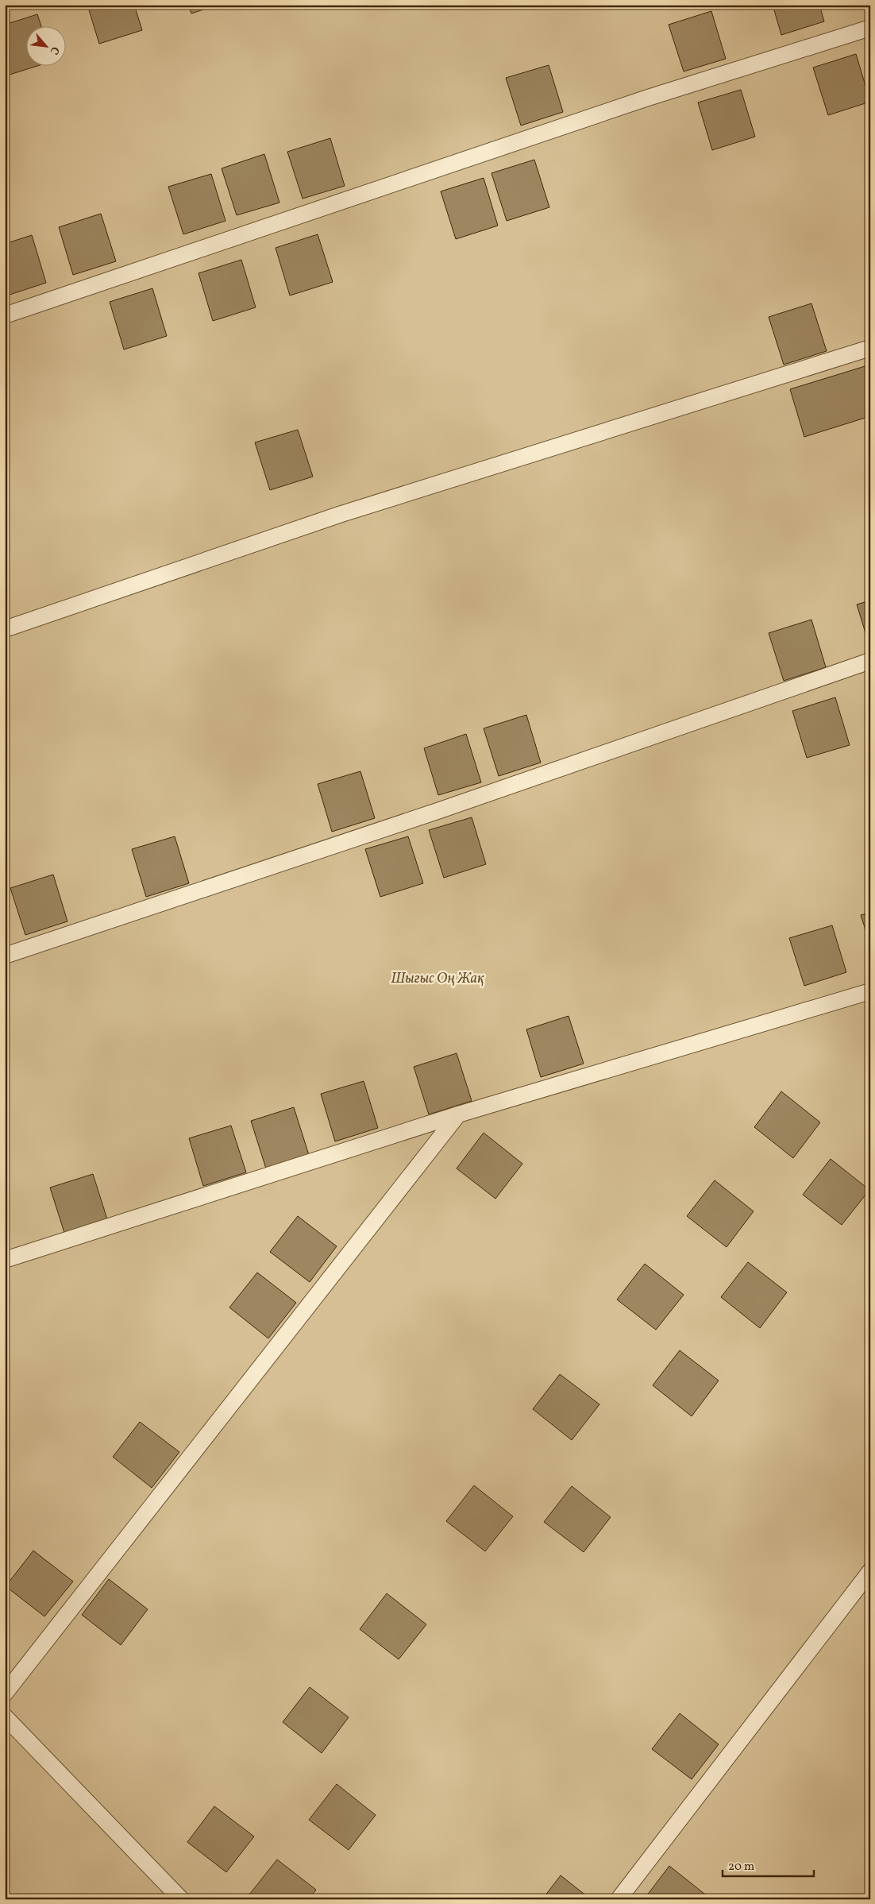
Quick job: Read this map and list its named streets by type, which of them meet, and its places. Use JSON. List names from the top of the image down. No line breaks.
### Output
{"parks":["Шығыс Оң Жақ"],"scale_bar":"20 m","north":"bottom right"}
